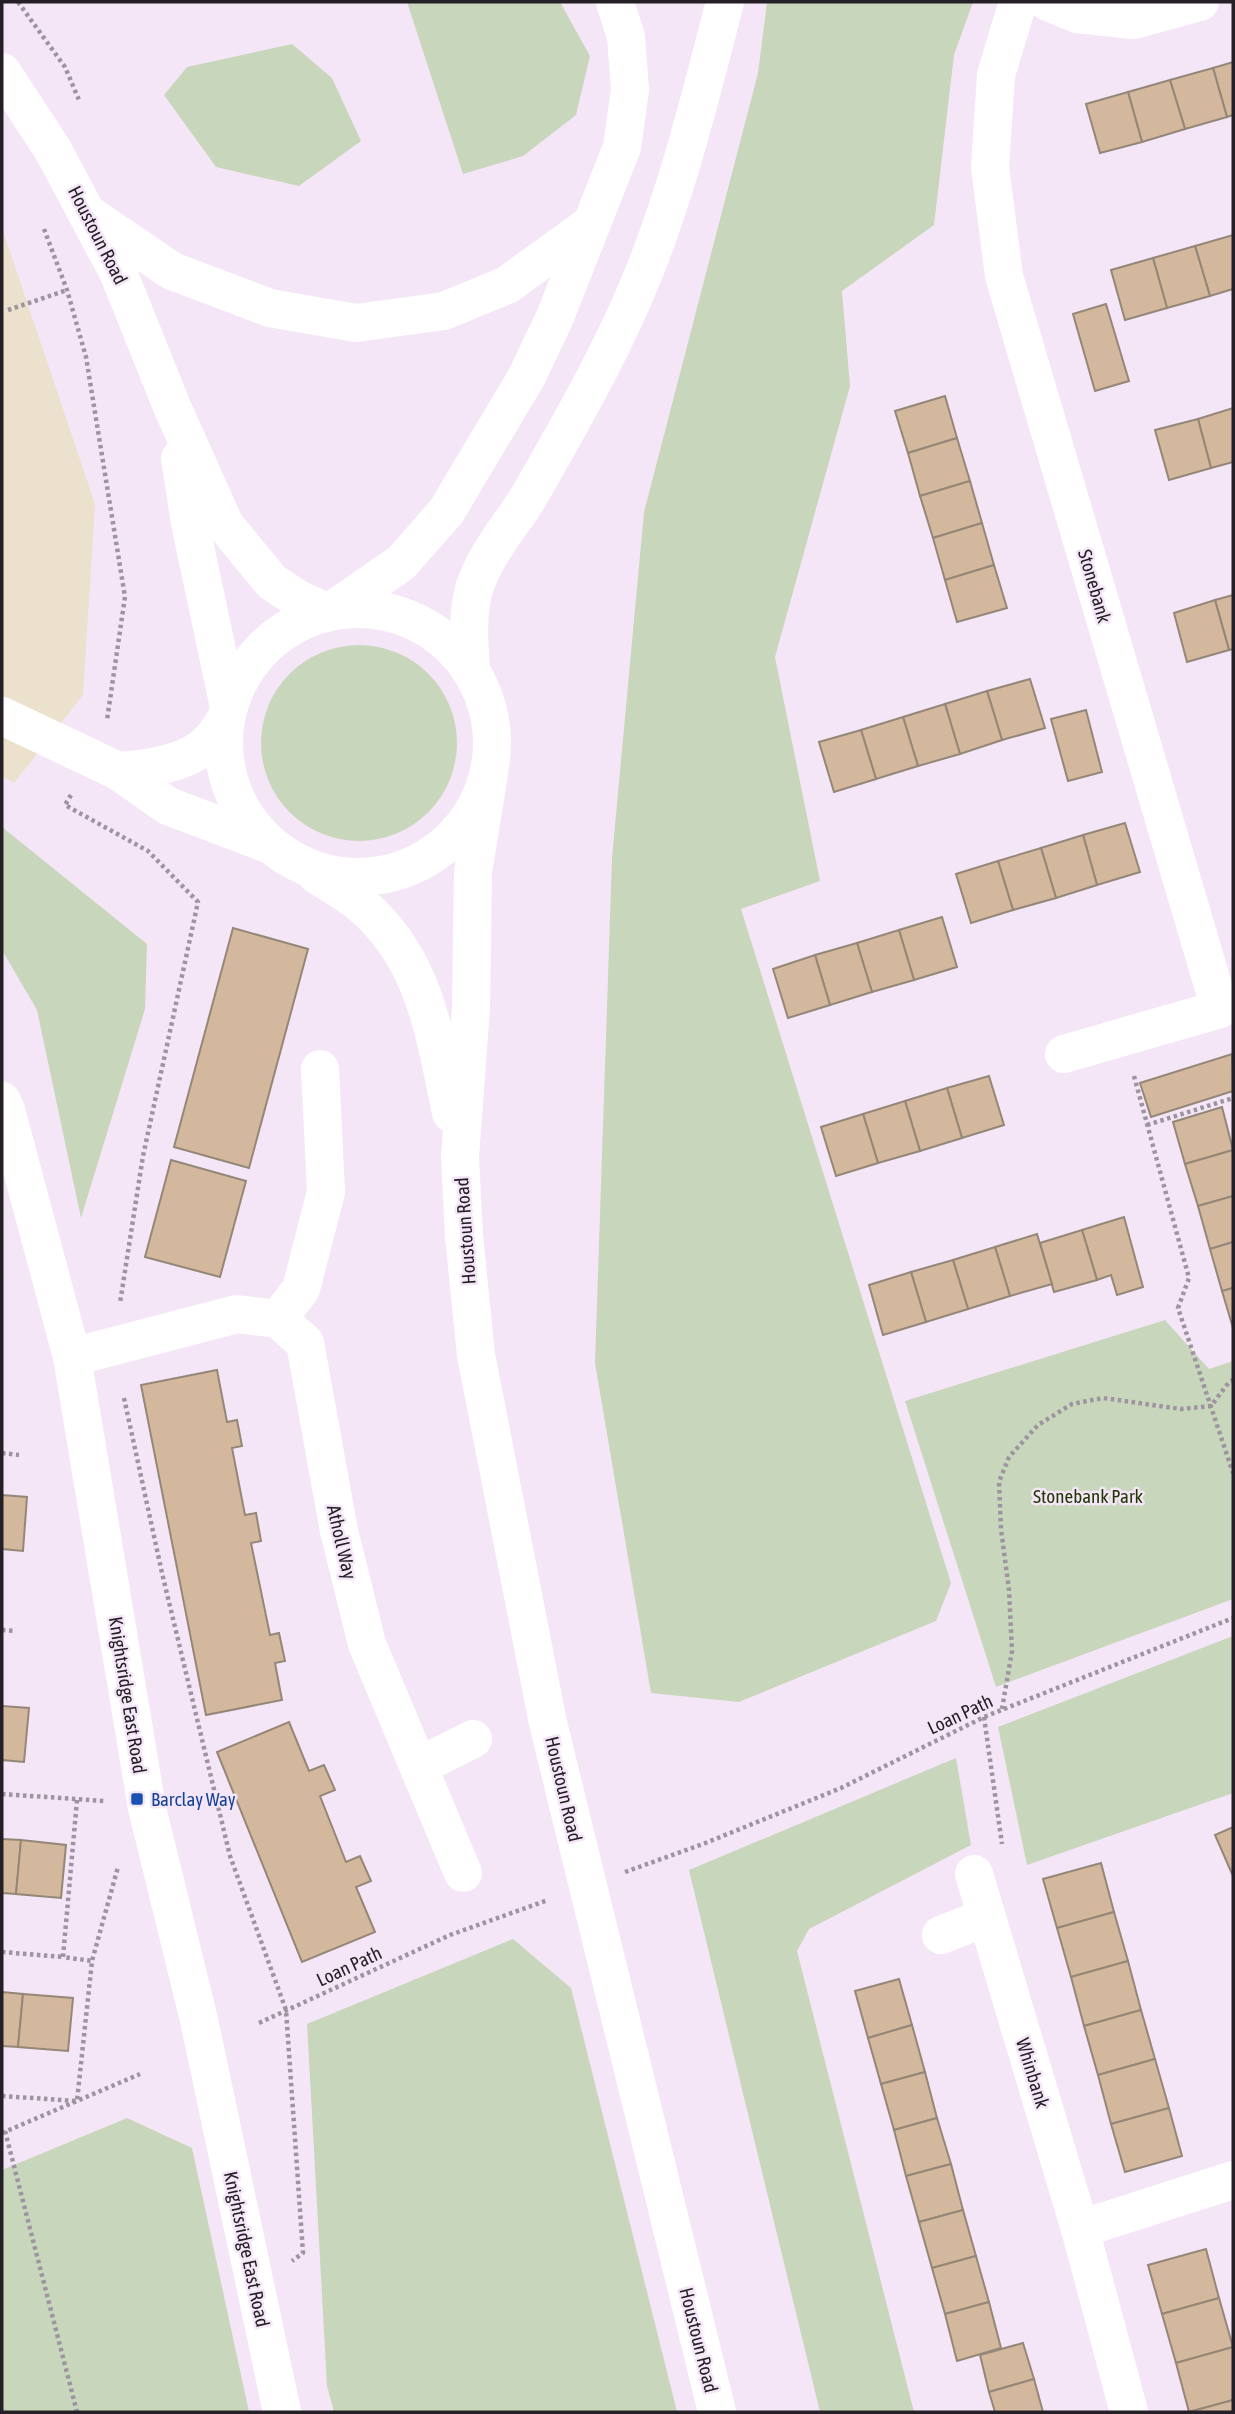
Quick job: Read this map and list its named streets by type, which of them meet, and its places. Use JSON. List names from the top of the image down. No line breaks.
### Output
{"streets":{"street":["Houstoun Road","Stonebank","Atholl Way","Knightsridge East Road","Whinbank"],"path":["Loan Path"]},"parks":["Stonebank Park"],"places":{"transit":["Barclay Way"]}}
